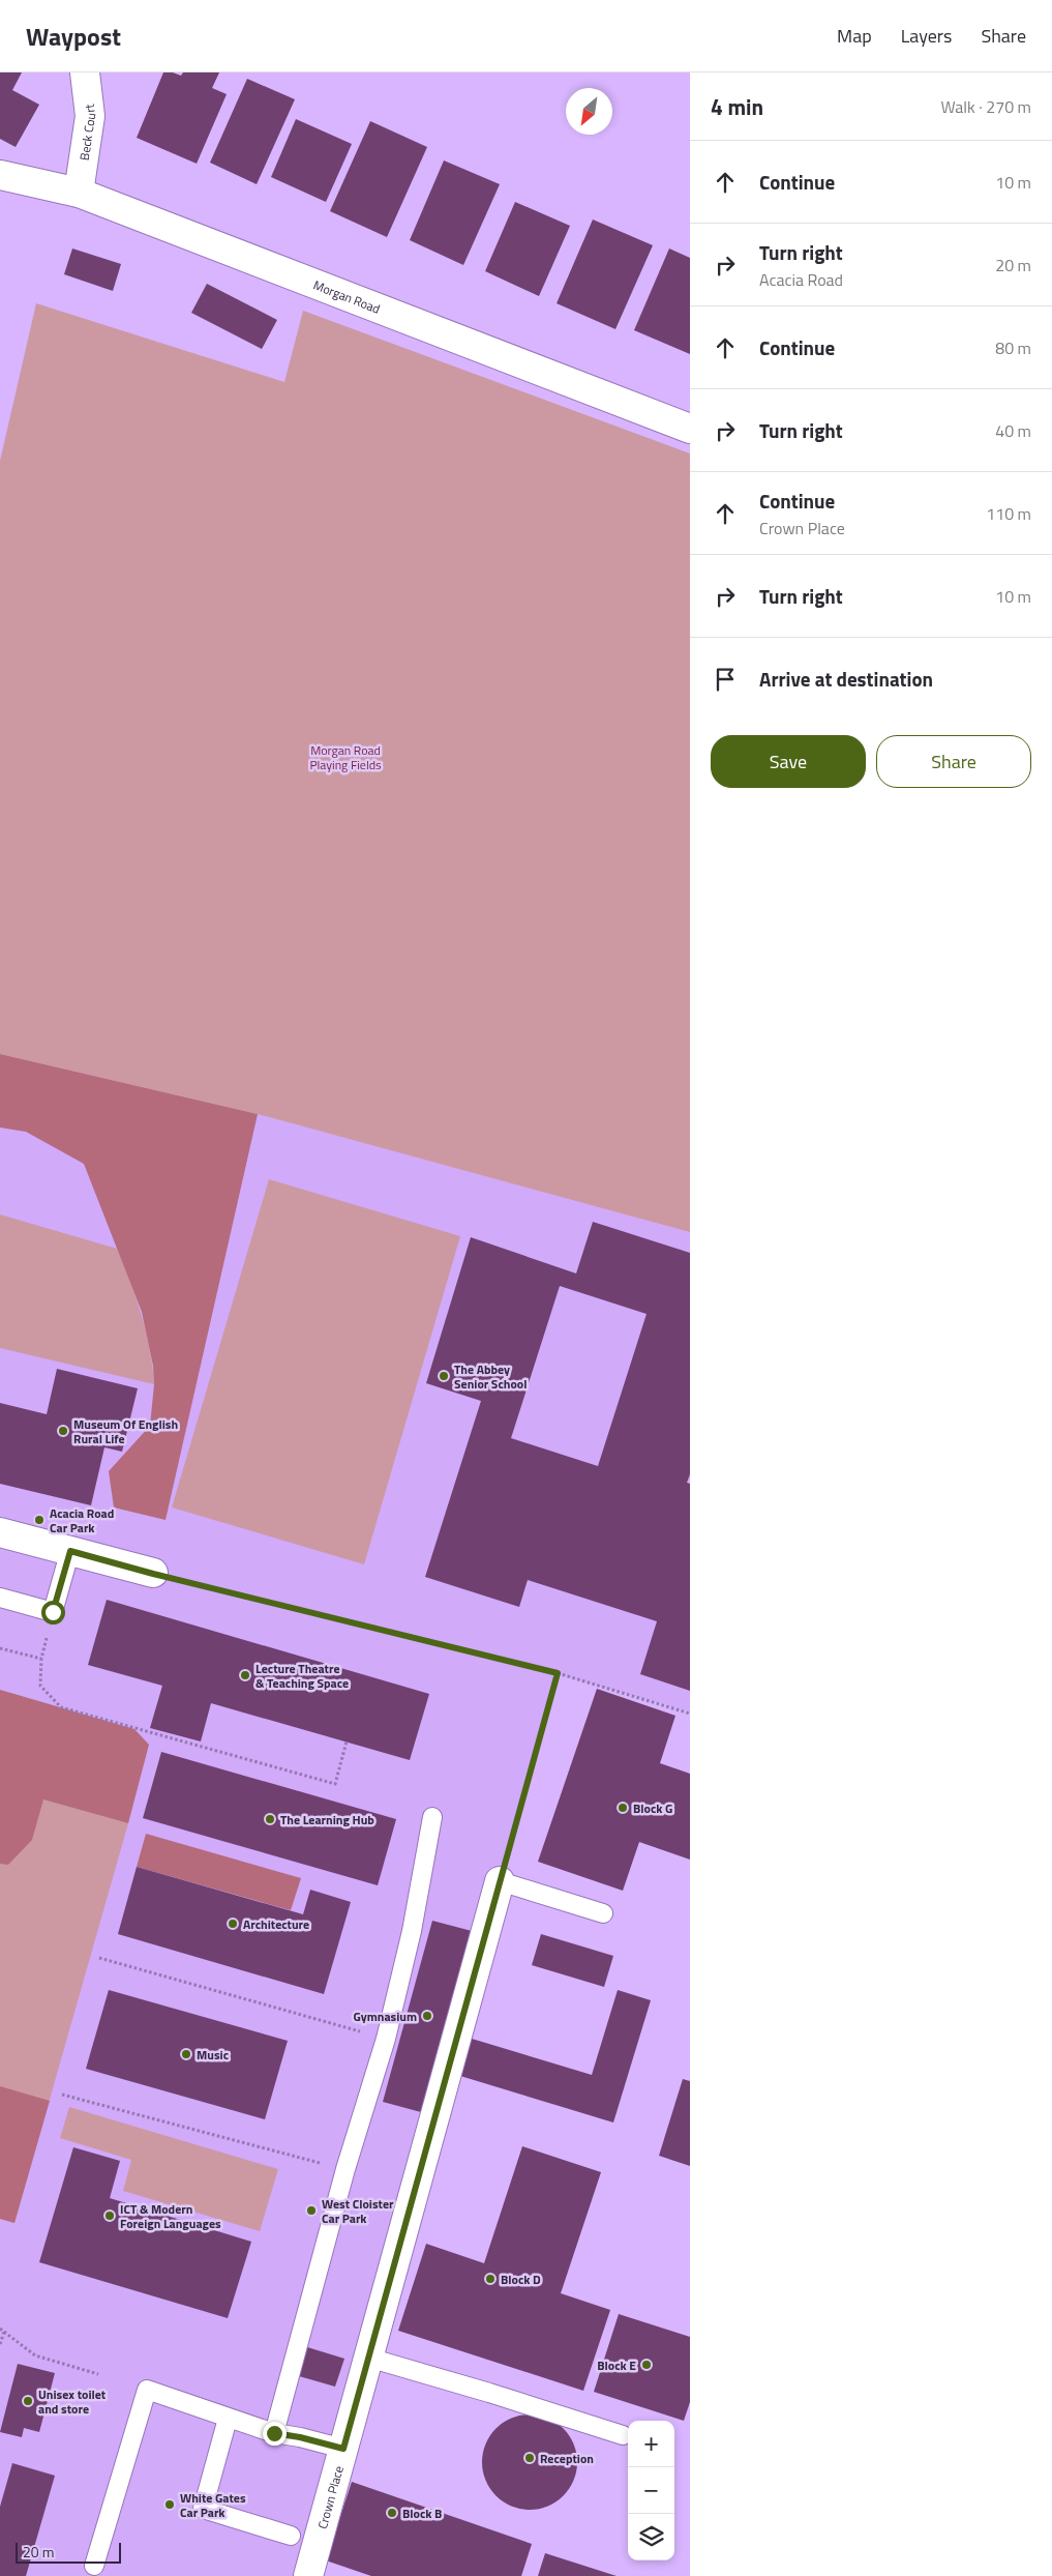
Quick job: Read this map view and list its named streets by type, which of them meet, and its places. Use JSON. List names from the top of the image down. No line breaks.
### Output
{"streets":{"street":["Beck Court","Morgan Road","Crown Place"]},"crossings":[["Beck Court","Morgan Road"]],"parks":["Morgan Road Playing Fields"],"places":["The Abbey Senior School","Museum Of English Rural Life","Acacia Road Car Park","Lecture Theatre & Teaching Space","Block G","The Learning Hub","Architecture","Gymnasium","Music","West Cloister Car Park","ICT & Modern Foreign Languages","Block D","Block E","Unisex toilet and store","Reception","White Gates Car Park","Block B"],"scale_bar":"20 m","north":"bottom left","page":{"header":"Waypost","nav":["Map","Layers","Share"],"heading":["4 min","Walk · 270 m"],"list":[["Continue","10 m"],["Turn right","Acacia Road","20 m"],["Continue","80 m"],["Turn right","40 m"],["Continue","Crown Place","110 m"],["Turn right","10 m"],"Arrive at destination"],"buttons":["Save","Share"],"map_buttons":["+","−"],"scale":"20 m"}}
